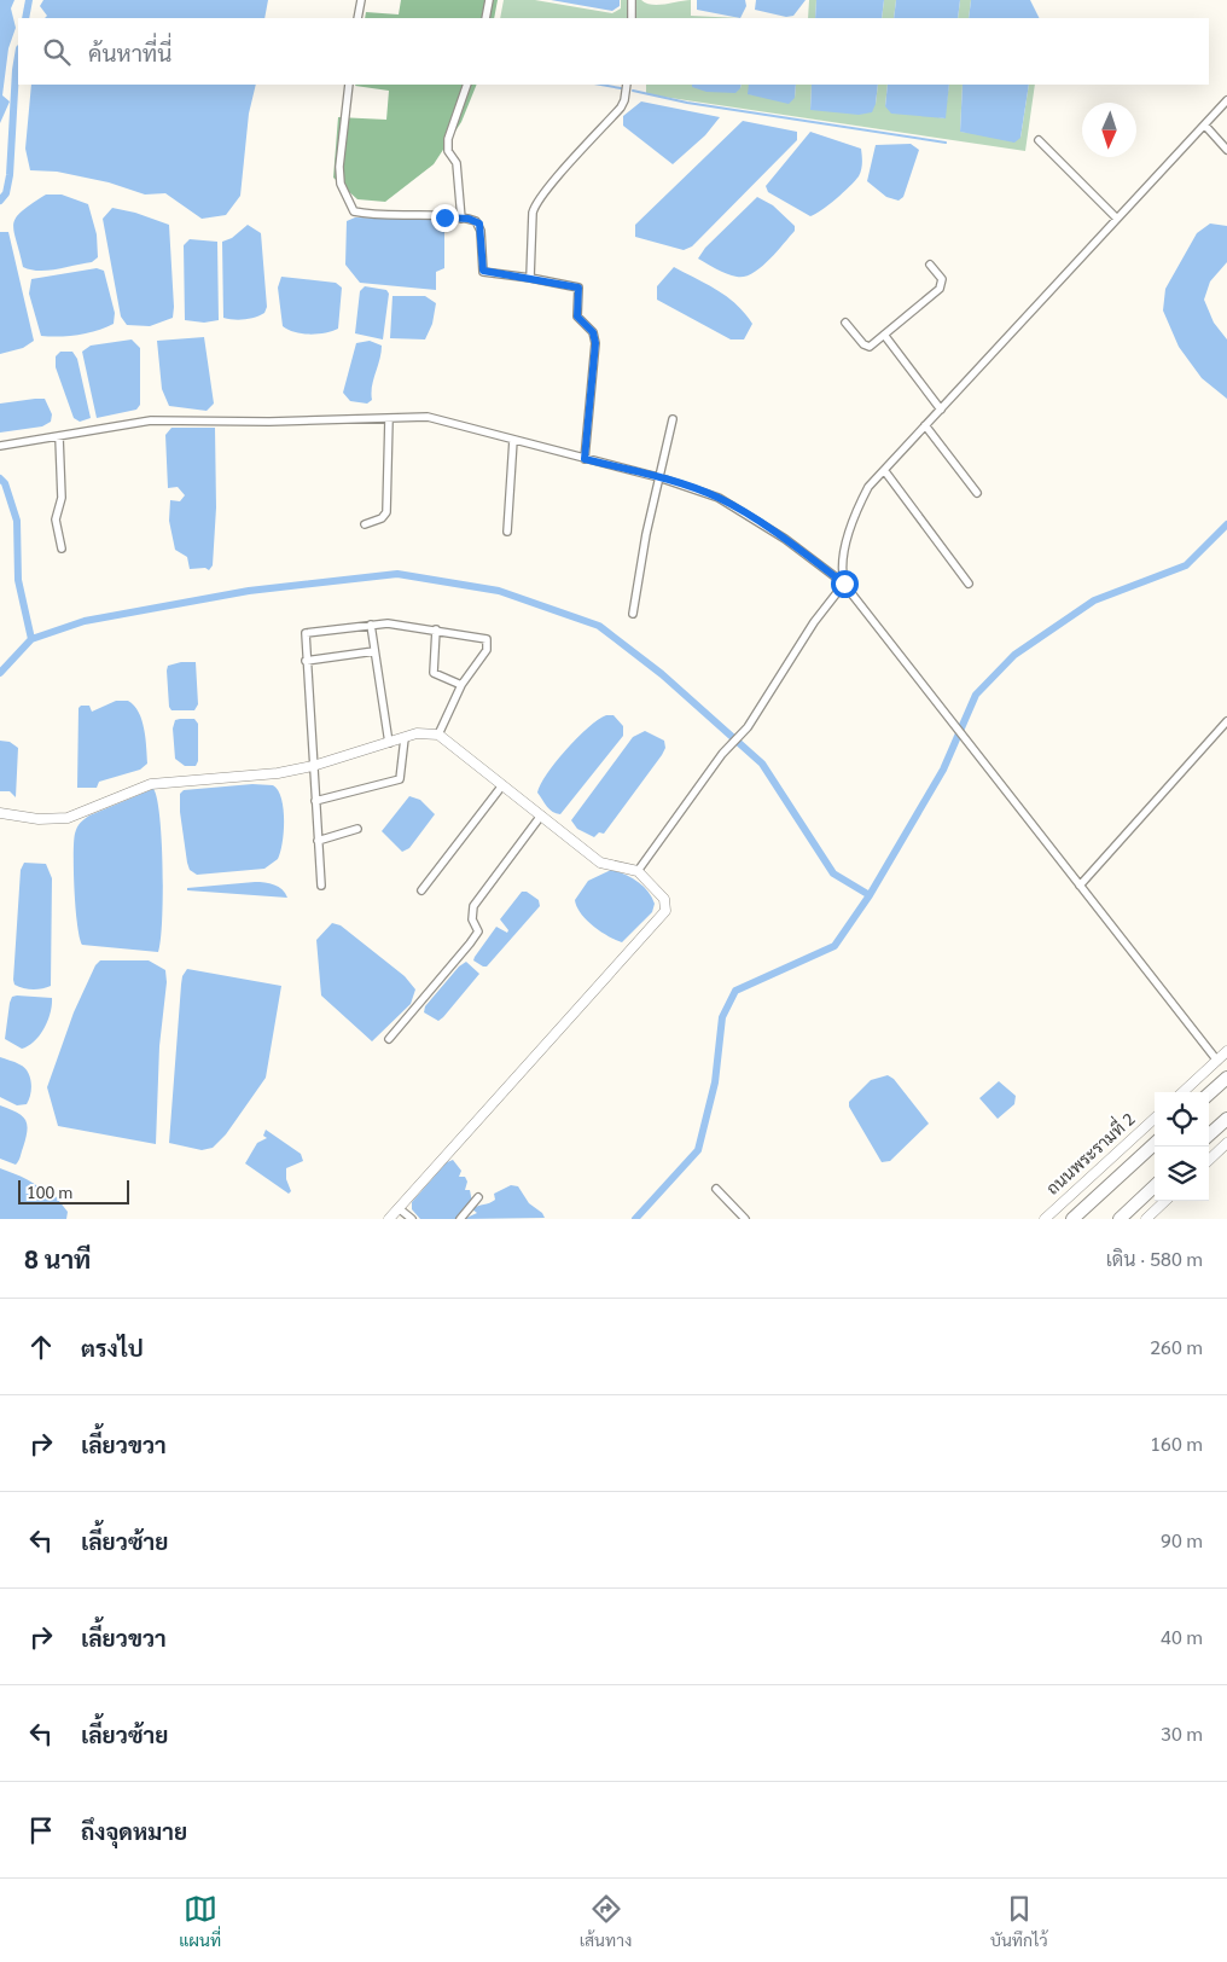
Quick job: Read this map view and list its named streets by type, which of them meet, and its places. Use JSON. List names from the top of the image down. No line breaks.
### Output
{"streets":{"street":["ถนนพระรามที่ 2"]},"scale_bar":"100 m","north":"bottom","page":{"search":"ค้นหาที่นี่","scale":"100 m","heading":["8 นาที","เดิน · 580 m"],"list":[["ตรงไป","260 m"],["เลี้ยวขวา","160 m"],["เลี้ยวซ้าย","90 m"],["เลี้ยวขวา","40 m"],["เลี้ยวซ้าย","30 m"],"ถึงจุดหมาย"],"nav":["แผนที่","เส้นทาง","บันทึกไว้"]}}
